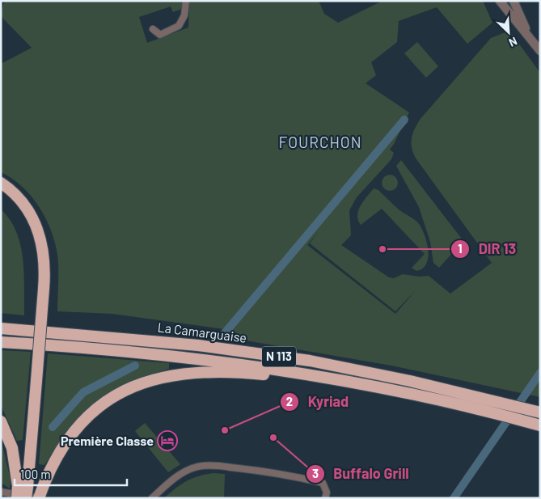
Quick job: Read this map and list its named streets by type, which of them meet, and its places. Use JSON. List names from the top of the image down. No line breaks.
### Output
{"streets":{"highway":["La Camarguaise","N 113"]},"districts":["FOURCHON"],"places":{"other":["DIR 13","Kyriad","Buffalo Grill"],"hotel":["Première Classe"]},"scale_bar":"100 m","north":"bottom right"}
